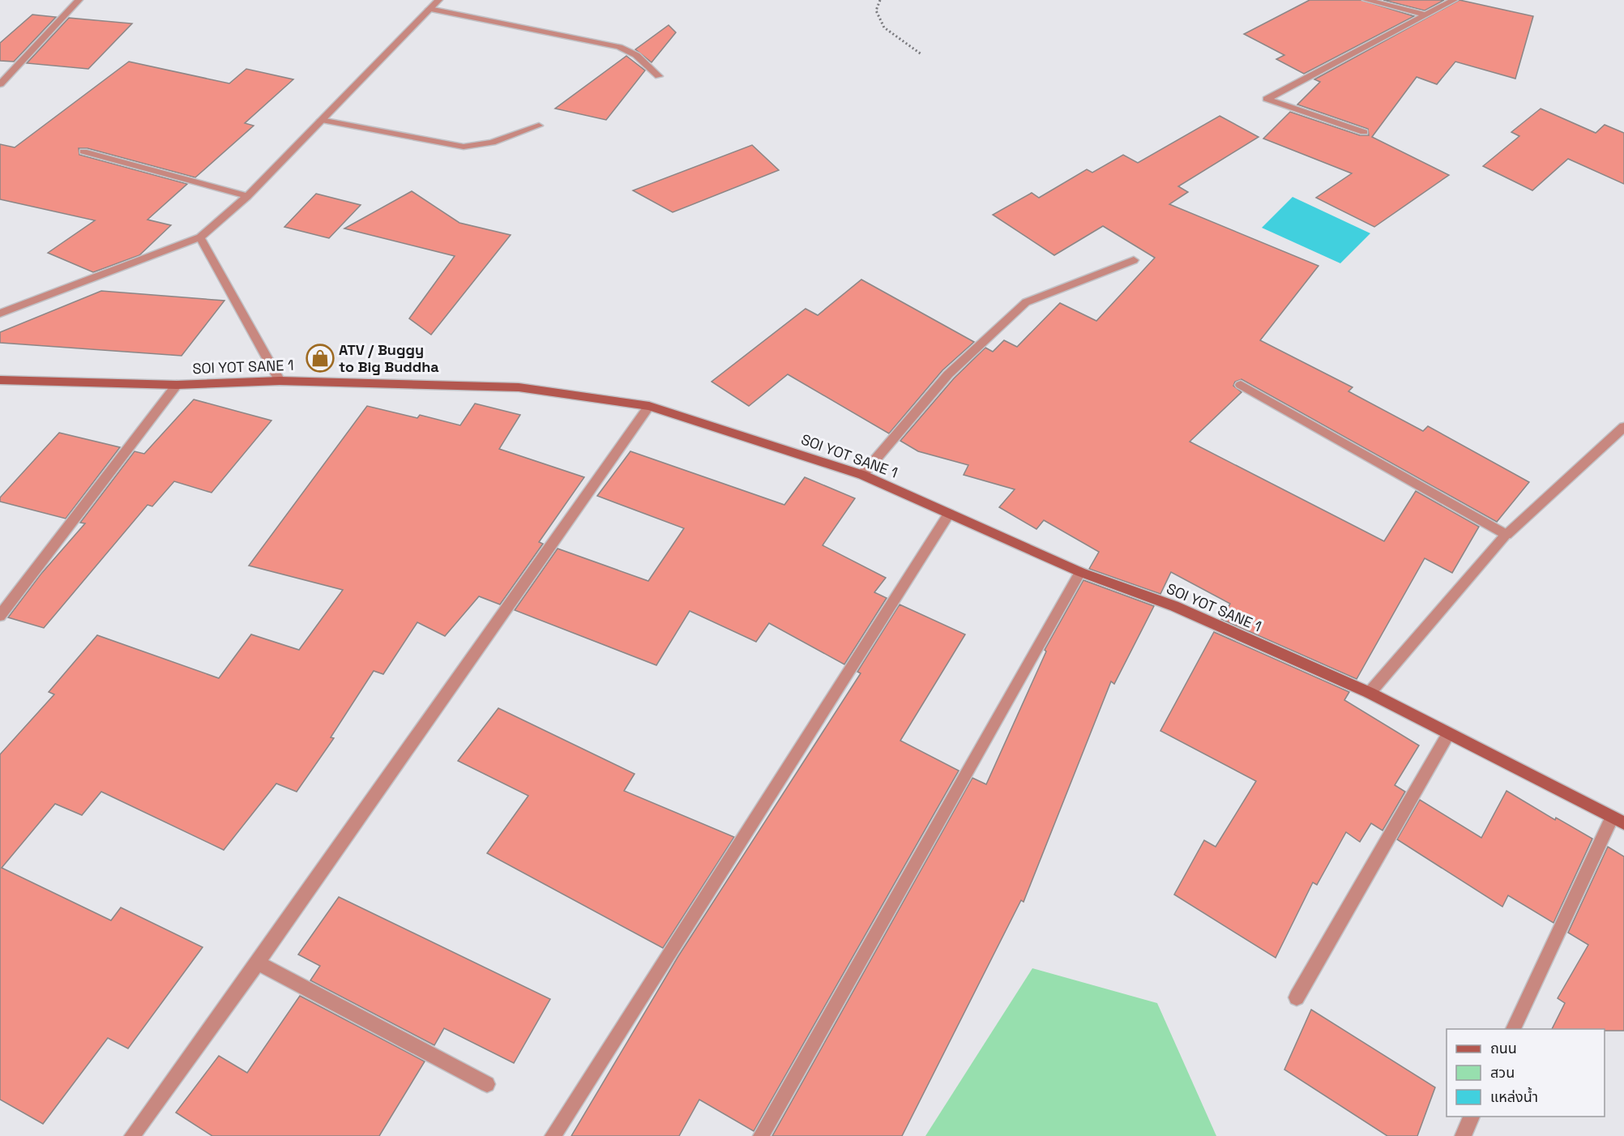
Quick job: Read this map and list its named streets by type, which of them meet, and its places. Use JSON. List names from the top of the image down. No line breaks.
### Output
{"streets":{"street":["SOI YOT SANE 1"]},"places":{"shop":["ATV / Buggy to Big Buddha"]},"legend":["ถนน","สวน","แหล่งน้ำ"]}
